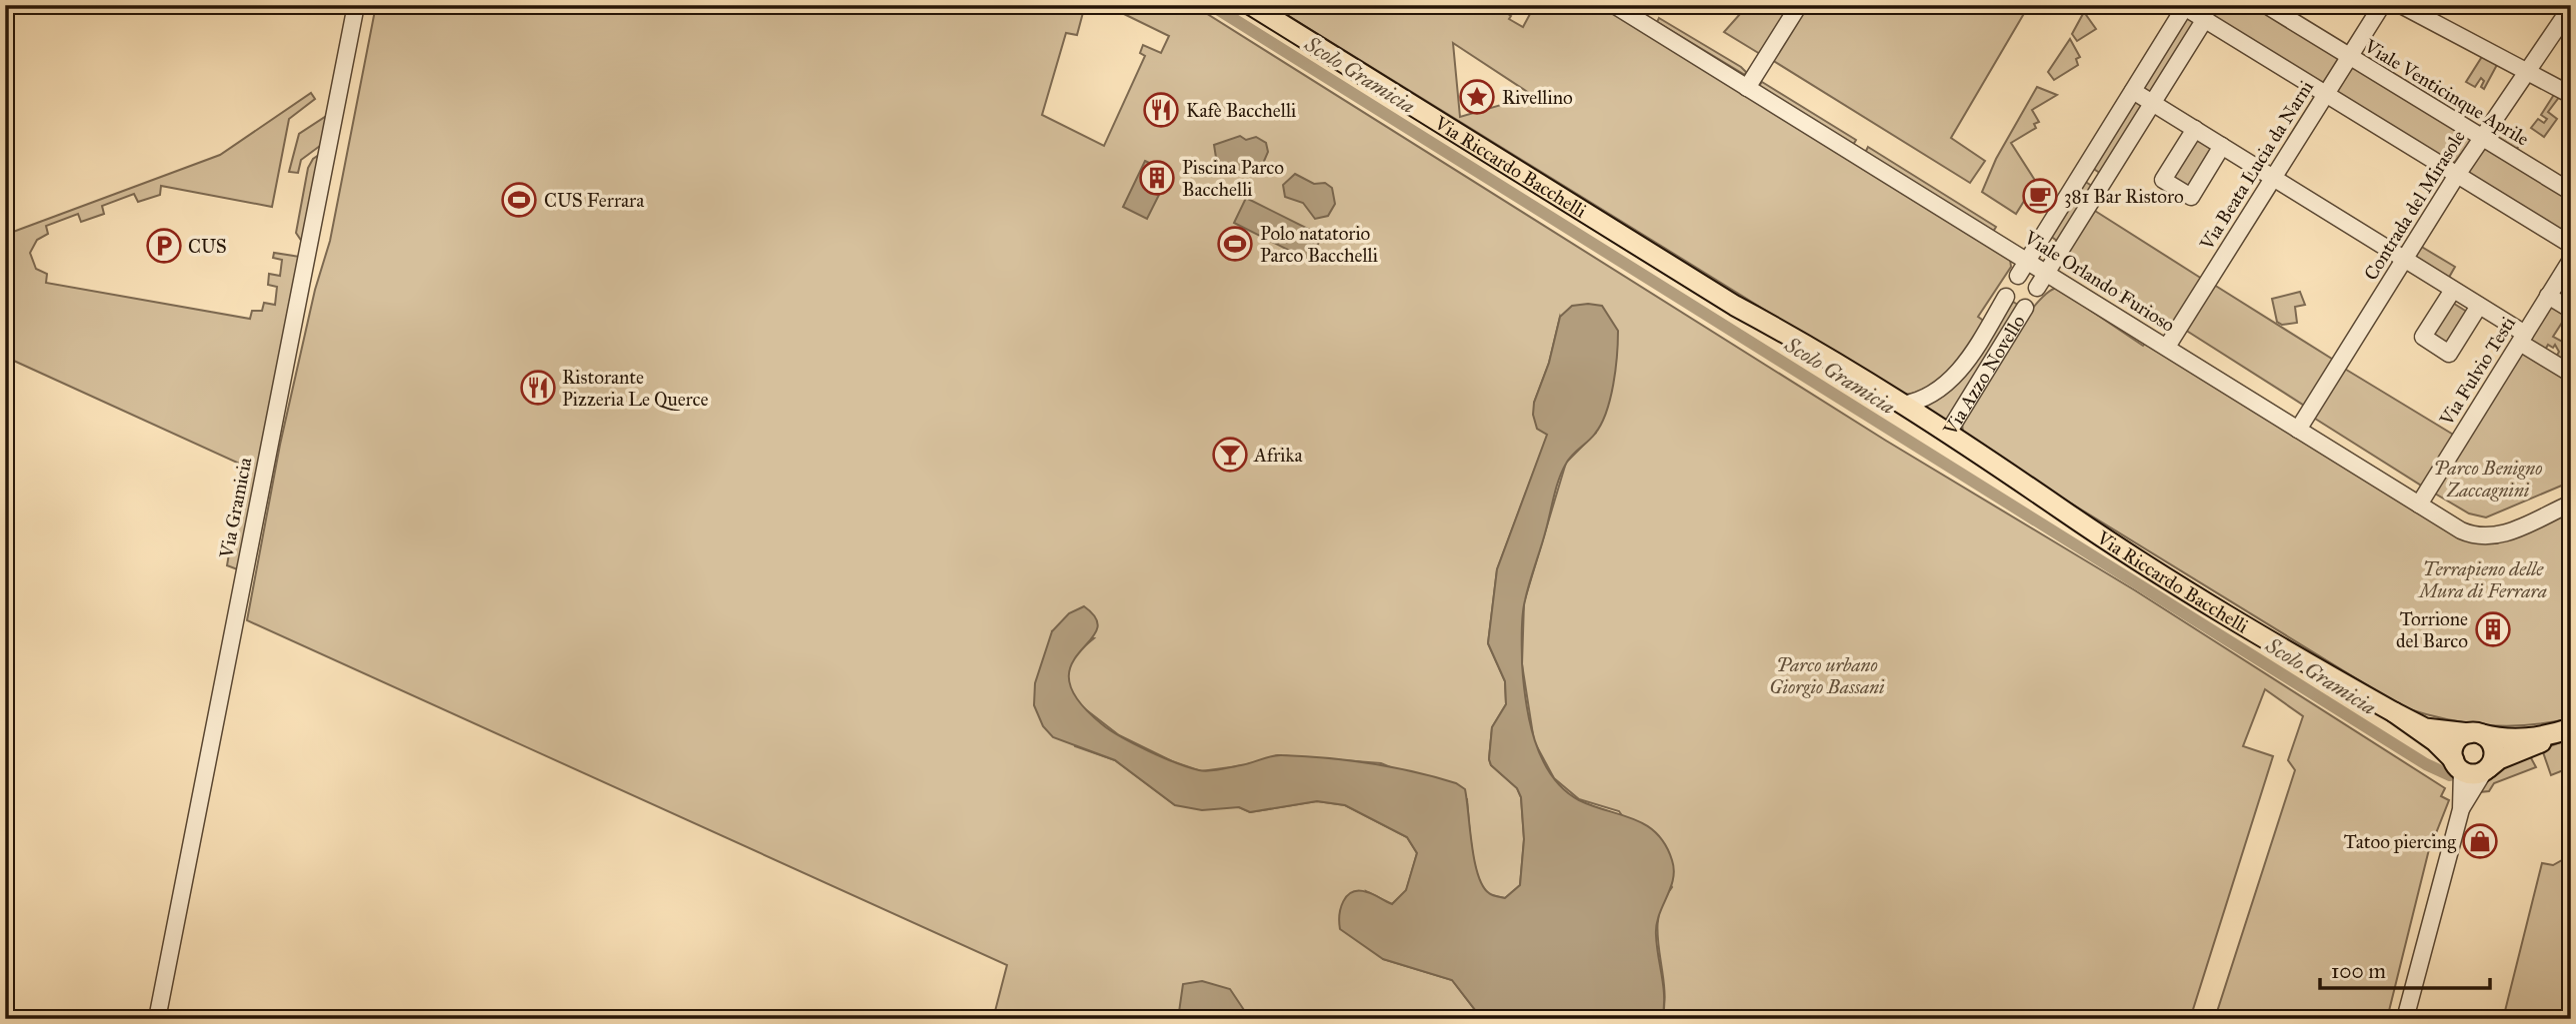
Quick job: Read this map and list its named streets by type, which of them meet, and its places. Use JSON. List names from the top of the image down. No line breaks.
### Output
{"streets":{"main road":["Via Riccardo Bacchelli"],"street":["Viale Venticinque Aprile","Via Beata Lucia da Narni","Contrada del Mirasole","Viale Orlando Furioso","Via Fulvio Testi","Via Azzo Novello","Via Gramicia"]},"crossings":[["Viale Venticinque Aprile","Via Beata Lucia da Narni"],["Viale Venticinque Aprile","Contrada del Mirasole"],["Via Beata Lucia da Narni","Viale Orlando Furioso"],["Via Riccardo Bacchelli","Via Azzo Novello"],["Contrada del Mirasole","Viale Orlando Furioso"],["Viale Orlando Furioso","Via Fulvio Testi"]],"water":["Scolo Gramicia"],"parks":["Parco Benigno Zaccagnini","Terrapieno delle Mura di Ferrara","Parco urbano Giorgio Bassani"],"places":{"place":["Rivellino"],"restaurant":["Kafè Bacchelli","Ristorante Pizzeria Le Querce"],"building":["Piscina Parco Bacchelli","Torrione del Barco"],"cafe":["381 Bar Ristoro"],"sports":["CUS Ferrara","Polo natatorio Parco Bacchelli"],"parking":["CUS"],"bar":["Afrika"],"shop":["Tatoo piercing"]},"scale_bar":"100 m"}
